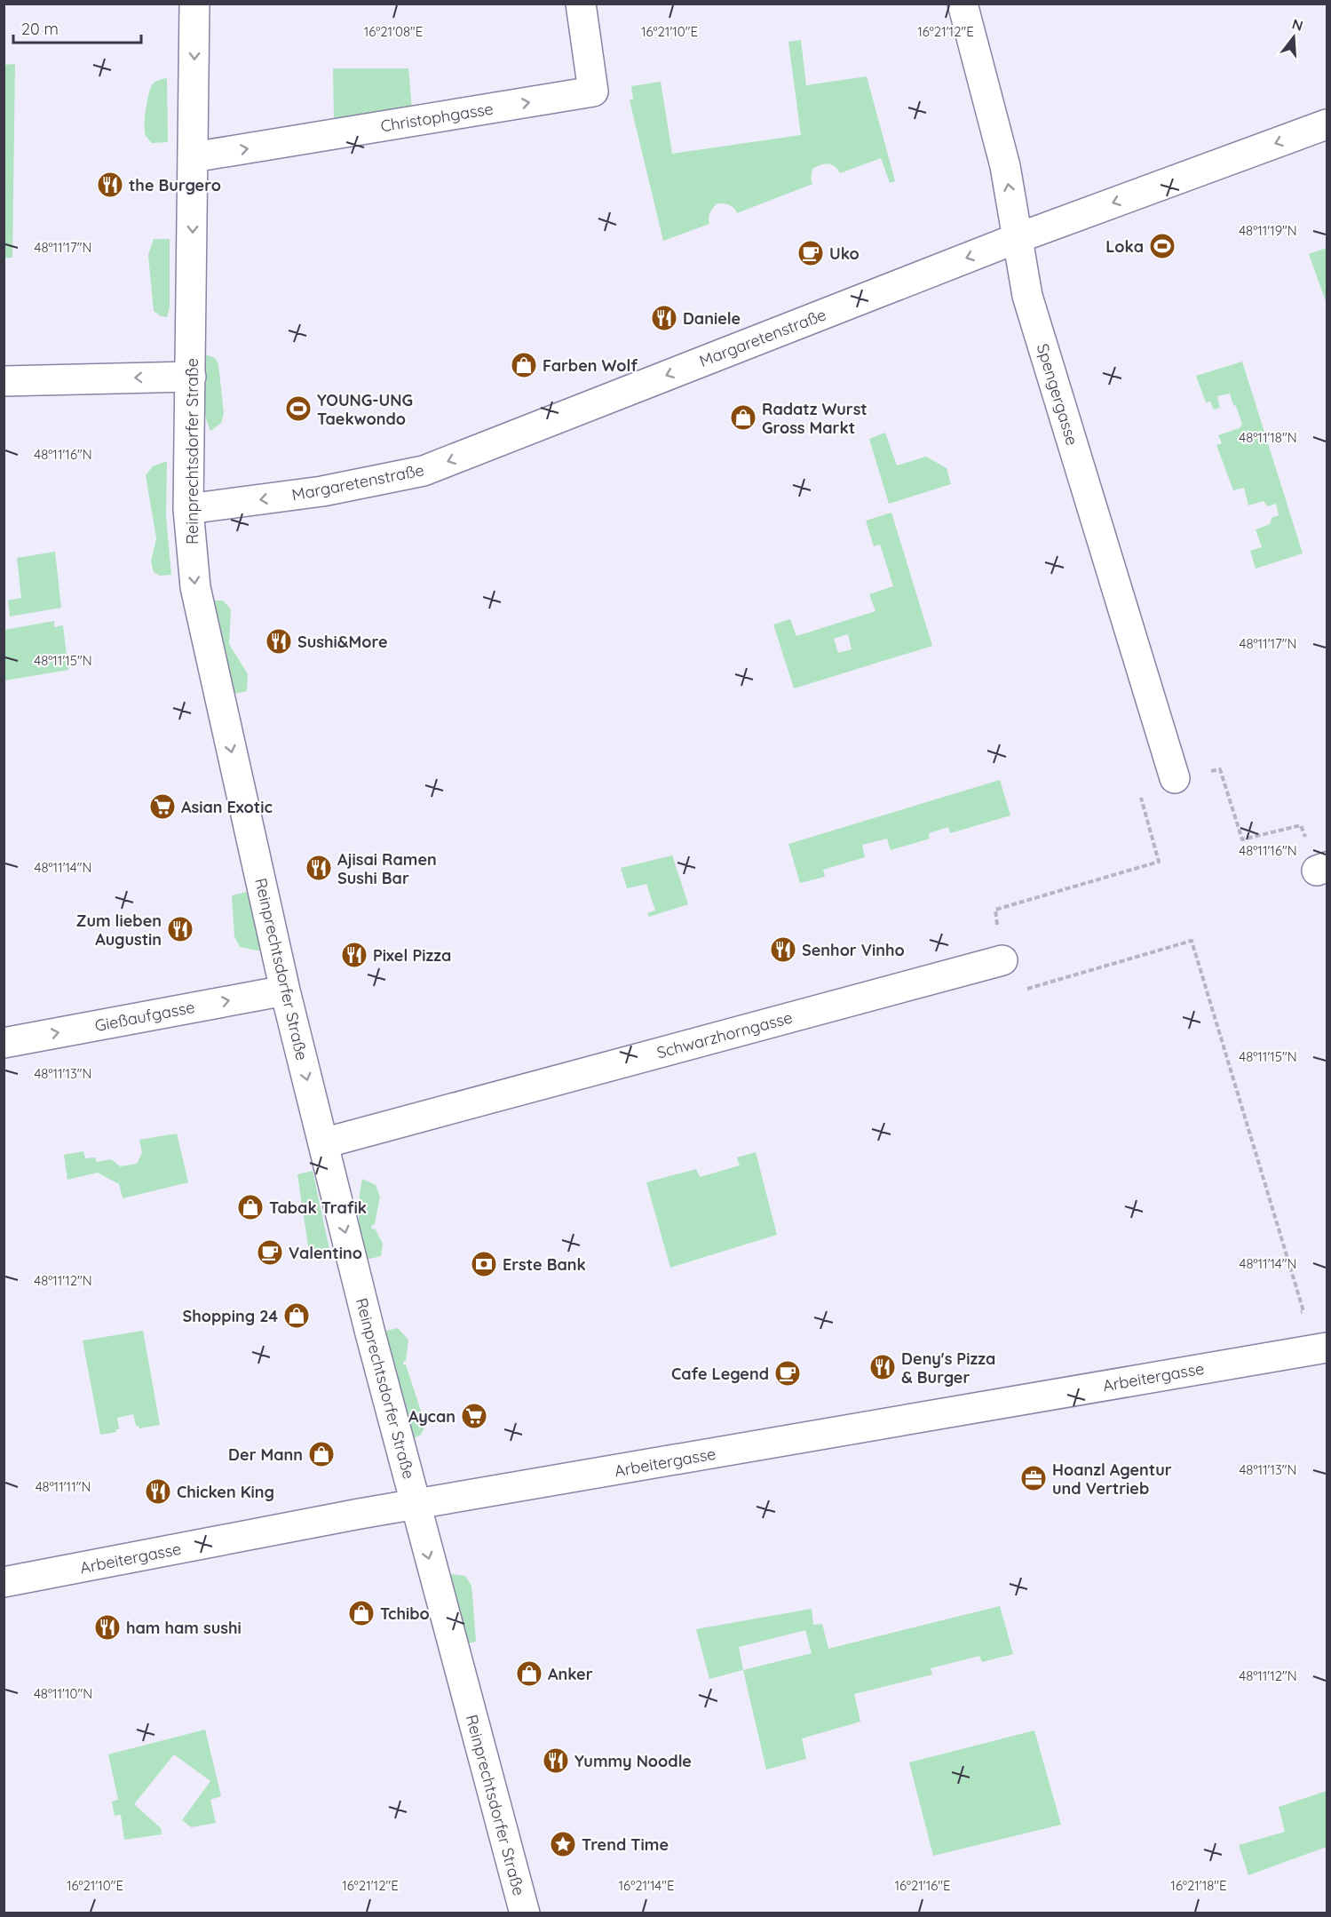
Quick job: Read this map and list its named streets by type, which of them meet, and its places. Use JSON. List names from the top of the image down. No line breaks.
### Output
{"streets":{"street":["Christophgasse","Margaretenstraße","Spengergasse","Reinprechtsdorfer Straße","Gießaufgasse","Schwarzhorngasse","Arbeitergasse"]},"crossings":[["Christophgasse","Reinprechtsdorfer Straße"],["Margaretenstraße","Spengergasse"],["Margaretenstraße","Reinprechtsdorfer Straße"],["Reinprechtsdorfer Straße","Gießaufgasse"],["Reinprechtsdorfer Straße","Schwarzhorngasse"],["Reinprechtsdorfer Straße","Arbeitergasse"]],"one_way":["Christophgasse","Margaretenstraße","Reinprechtsdorfer Straße","Gießaufgasse"],"places":{"restaurant":["the Burgero","Daniele","Sushi&More","Ajisai Ramen Sushi Bar","Zum lieben Augustin","Senhor Vinho","Pixel Pizza","Deny's Pizza & Burger","Chicken King","ham ham sushi","Yummy Noodle"],"sports":["Loka","YOUNG-UNG Taekwondo"],"cafe":["Uko","Valentino","Cafe Legend"],"shop":["Farben Wolf","Radatz Wurst Gross Markt","Tabak Trafik","Shopping 24","Der Mann","Tchibo","Anker"],"supermarket":["Asian Exotic","Aycan"],"bank":["Erste Bank"],"office":["Hoanzl Agentur und Vertrieb"],"place":["Trend Time"]},"scale_bar":"20 m","north":"top","coordinates":["16°21'08\"E","16°21'10\"E","16°21'12\"E","48°11'19\"N","48°11'17\"N","48°11'18\"N","48°11'16\"N","48°11'15\"N","48°11'14\"N","48°11'13\"N","48°11'12\"N","48°11'11\"N","48°11'10\"N","16°21'14\"E","16°21'16\"E","16°21'18\"E"]}
